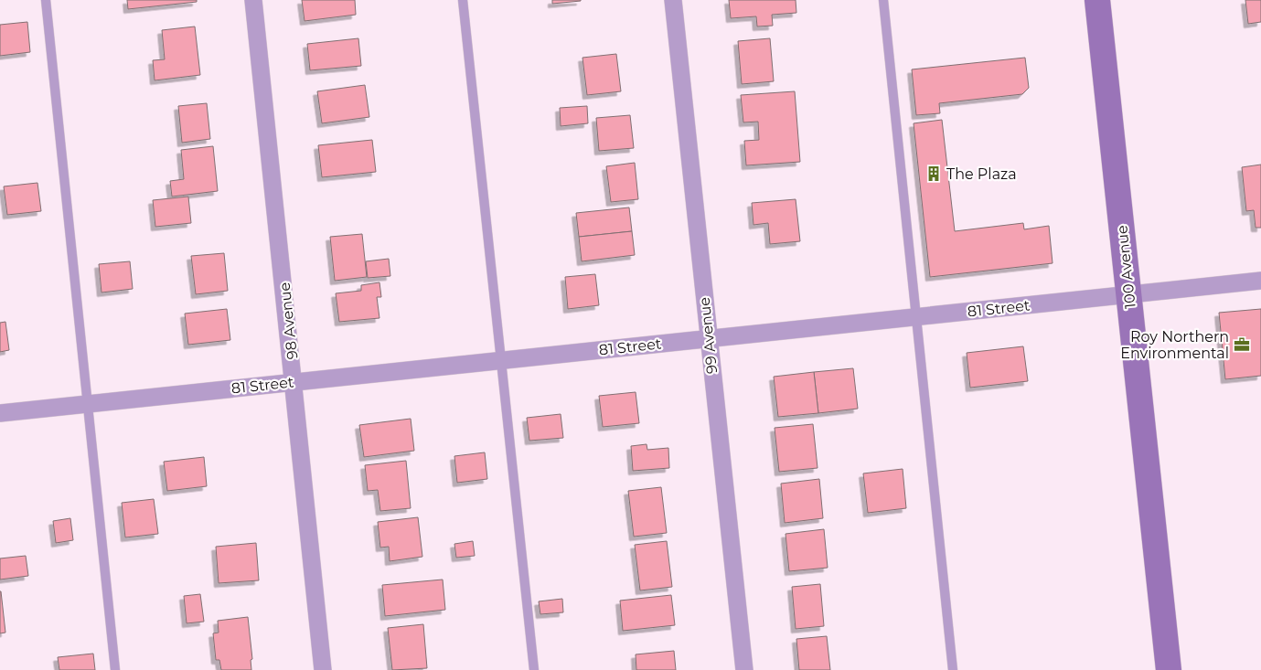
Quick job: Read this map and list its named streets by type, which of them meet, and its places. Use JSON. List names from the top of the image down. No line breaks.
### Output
{"streets":{"main road":["100 Avenue"],"street":["81 Street","98 Avenue","99 Avenue"]},"crossings":[["100 Avenue","81 Street"],["81 Street","98 Avenue"],["81 Street","99 Avenue"]],"places":{"building":["The Plaza"],"office":["Roy Northern Environmental"]}}
